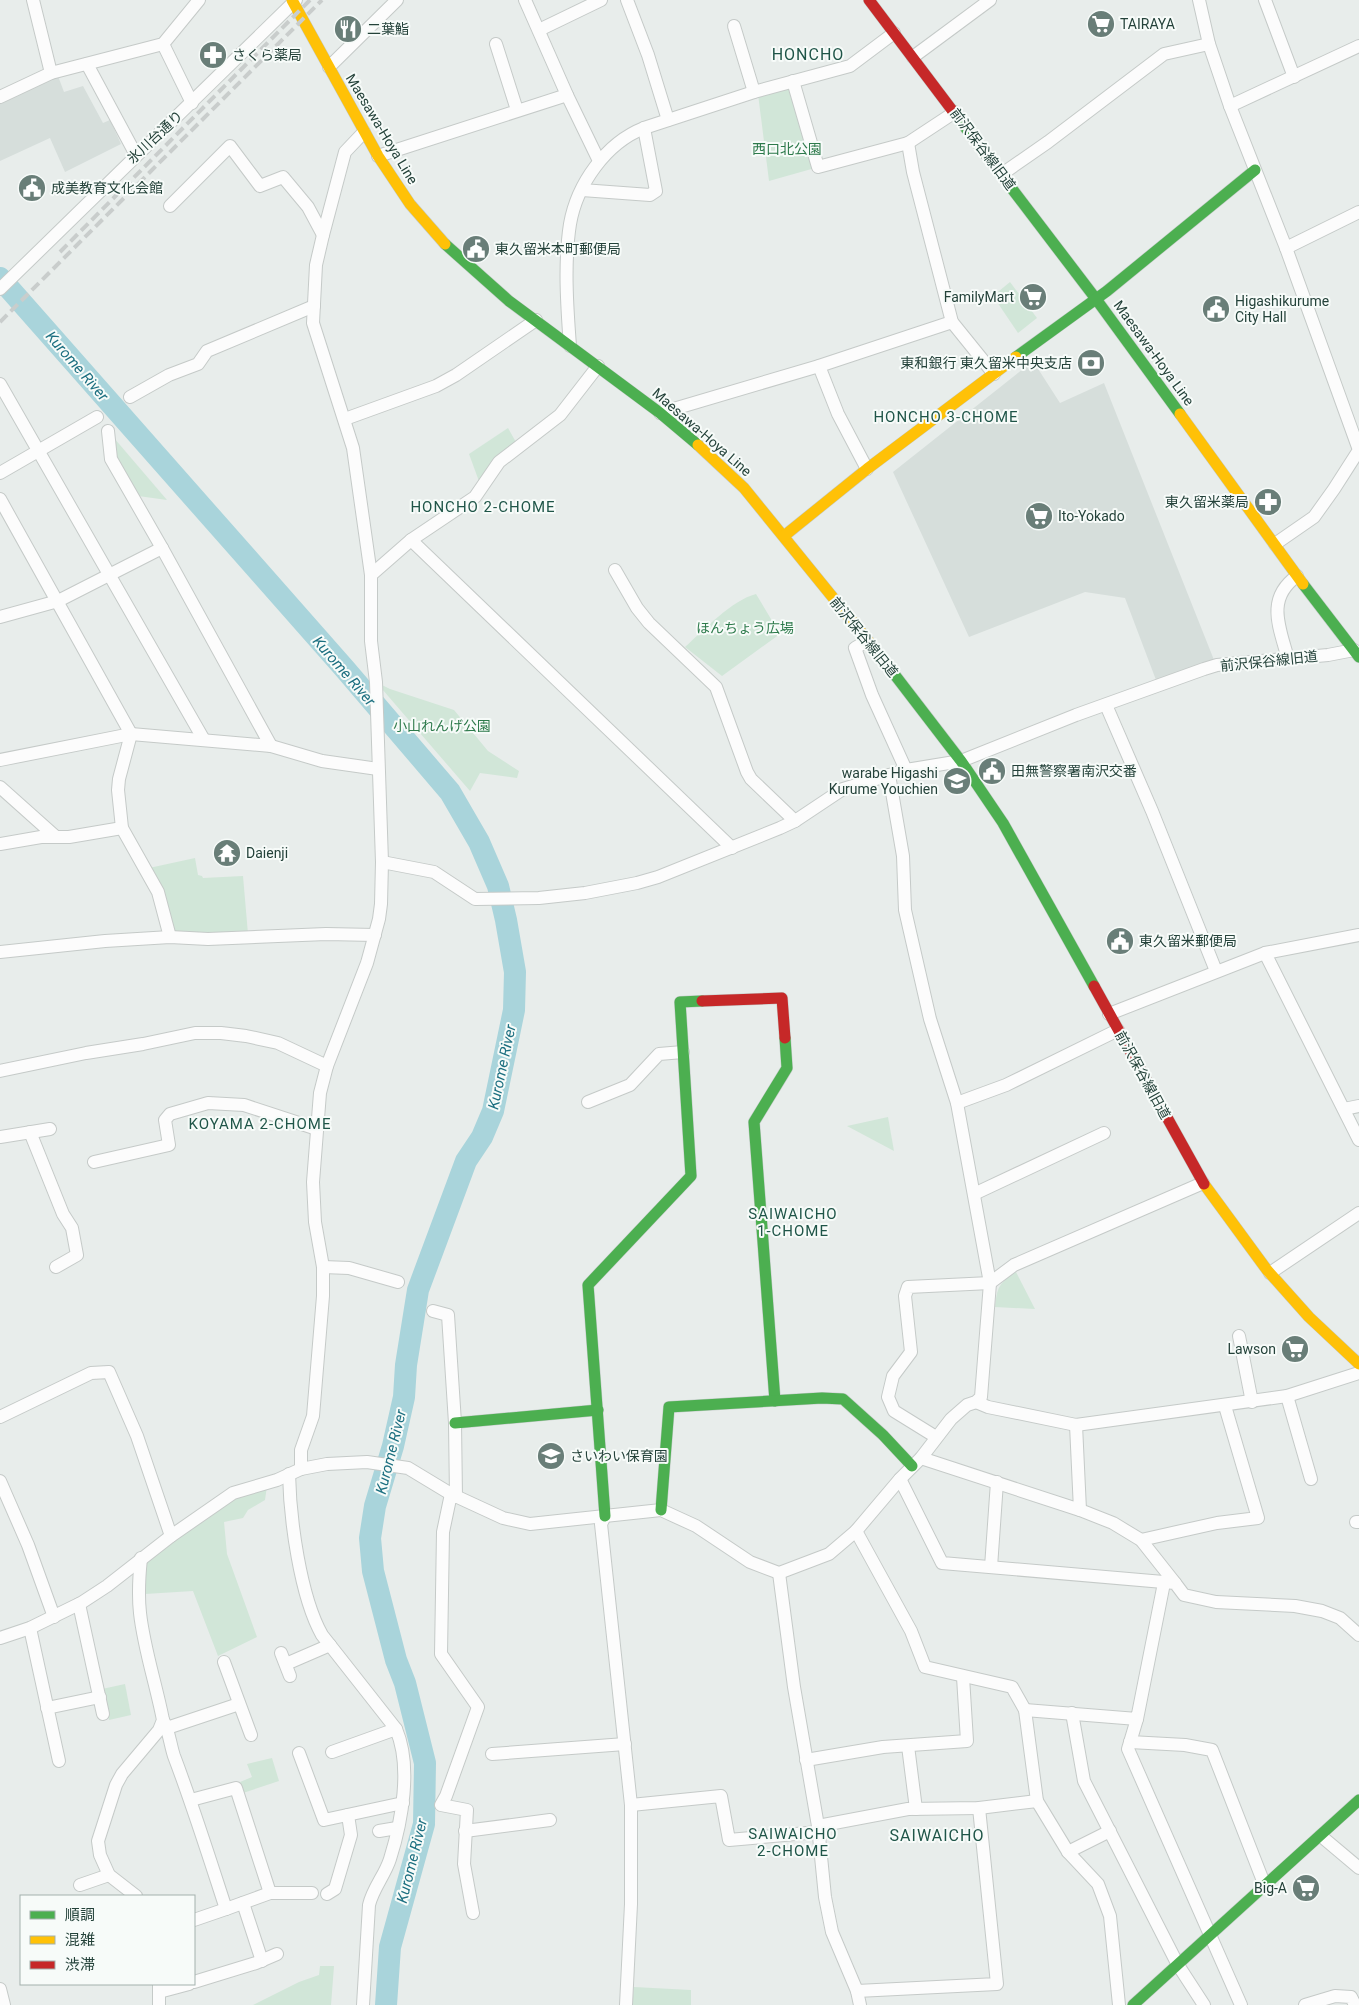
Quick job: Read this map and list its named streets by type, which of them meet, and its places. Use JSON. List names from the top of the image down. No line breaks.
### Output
{"streets":{"street":["Maesawa-Hoya Line","氷川台通り","前沢保谷線旧道"]},"crossings":[["Maesawa-Hoya Line","氷川台通り"],["Maesawa-Hoya Line","前沢保谷線旧道"]],"districts":["HONCHO","HONCHO 3-CHOME","HONCHO 2-CHOME","KOYAMA 2-CHOME","SAIWAICHO 1-CHOME","SAIWAICHO 2-CHOME","SAIWAICHO"],"water":["Kurome River"],"parks":["西口北公園","ほんちょう広場","小山れんげ公園"],"places":{"supermarket":["TAIRAYA","FamilyMart","Ito-Yokado","Lawson","Big-A"],"restaurant":["二葉鮨"],"pharmacy":["さくら薬局","東久留米薬局"],"public building":["成美教育文化会館","東久留米本町郵便局","Higashikurume City Hall","田無警察署南沢交番","東久留米郵便局"],"bank":["東和銀行 東久留米中央支店"],"school or university":["warabe Higashi Kurume Youchien","さいわい保育園"],"temple":["Daienji"]},"legend":["順調","混雑","渋滞"]}
